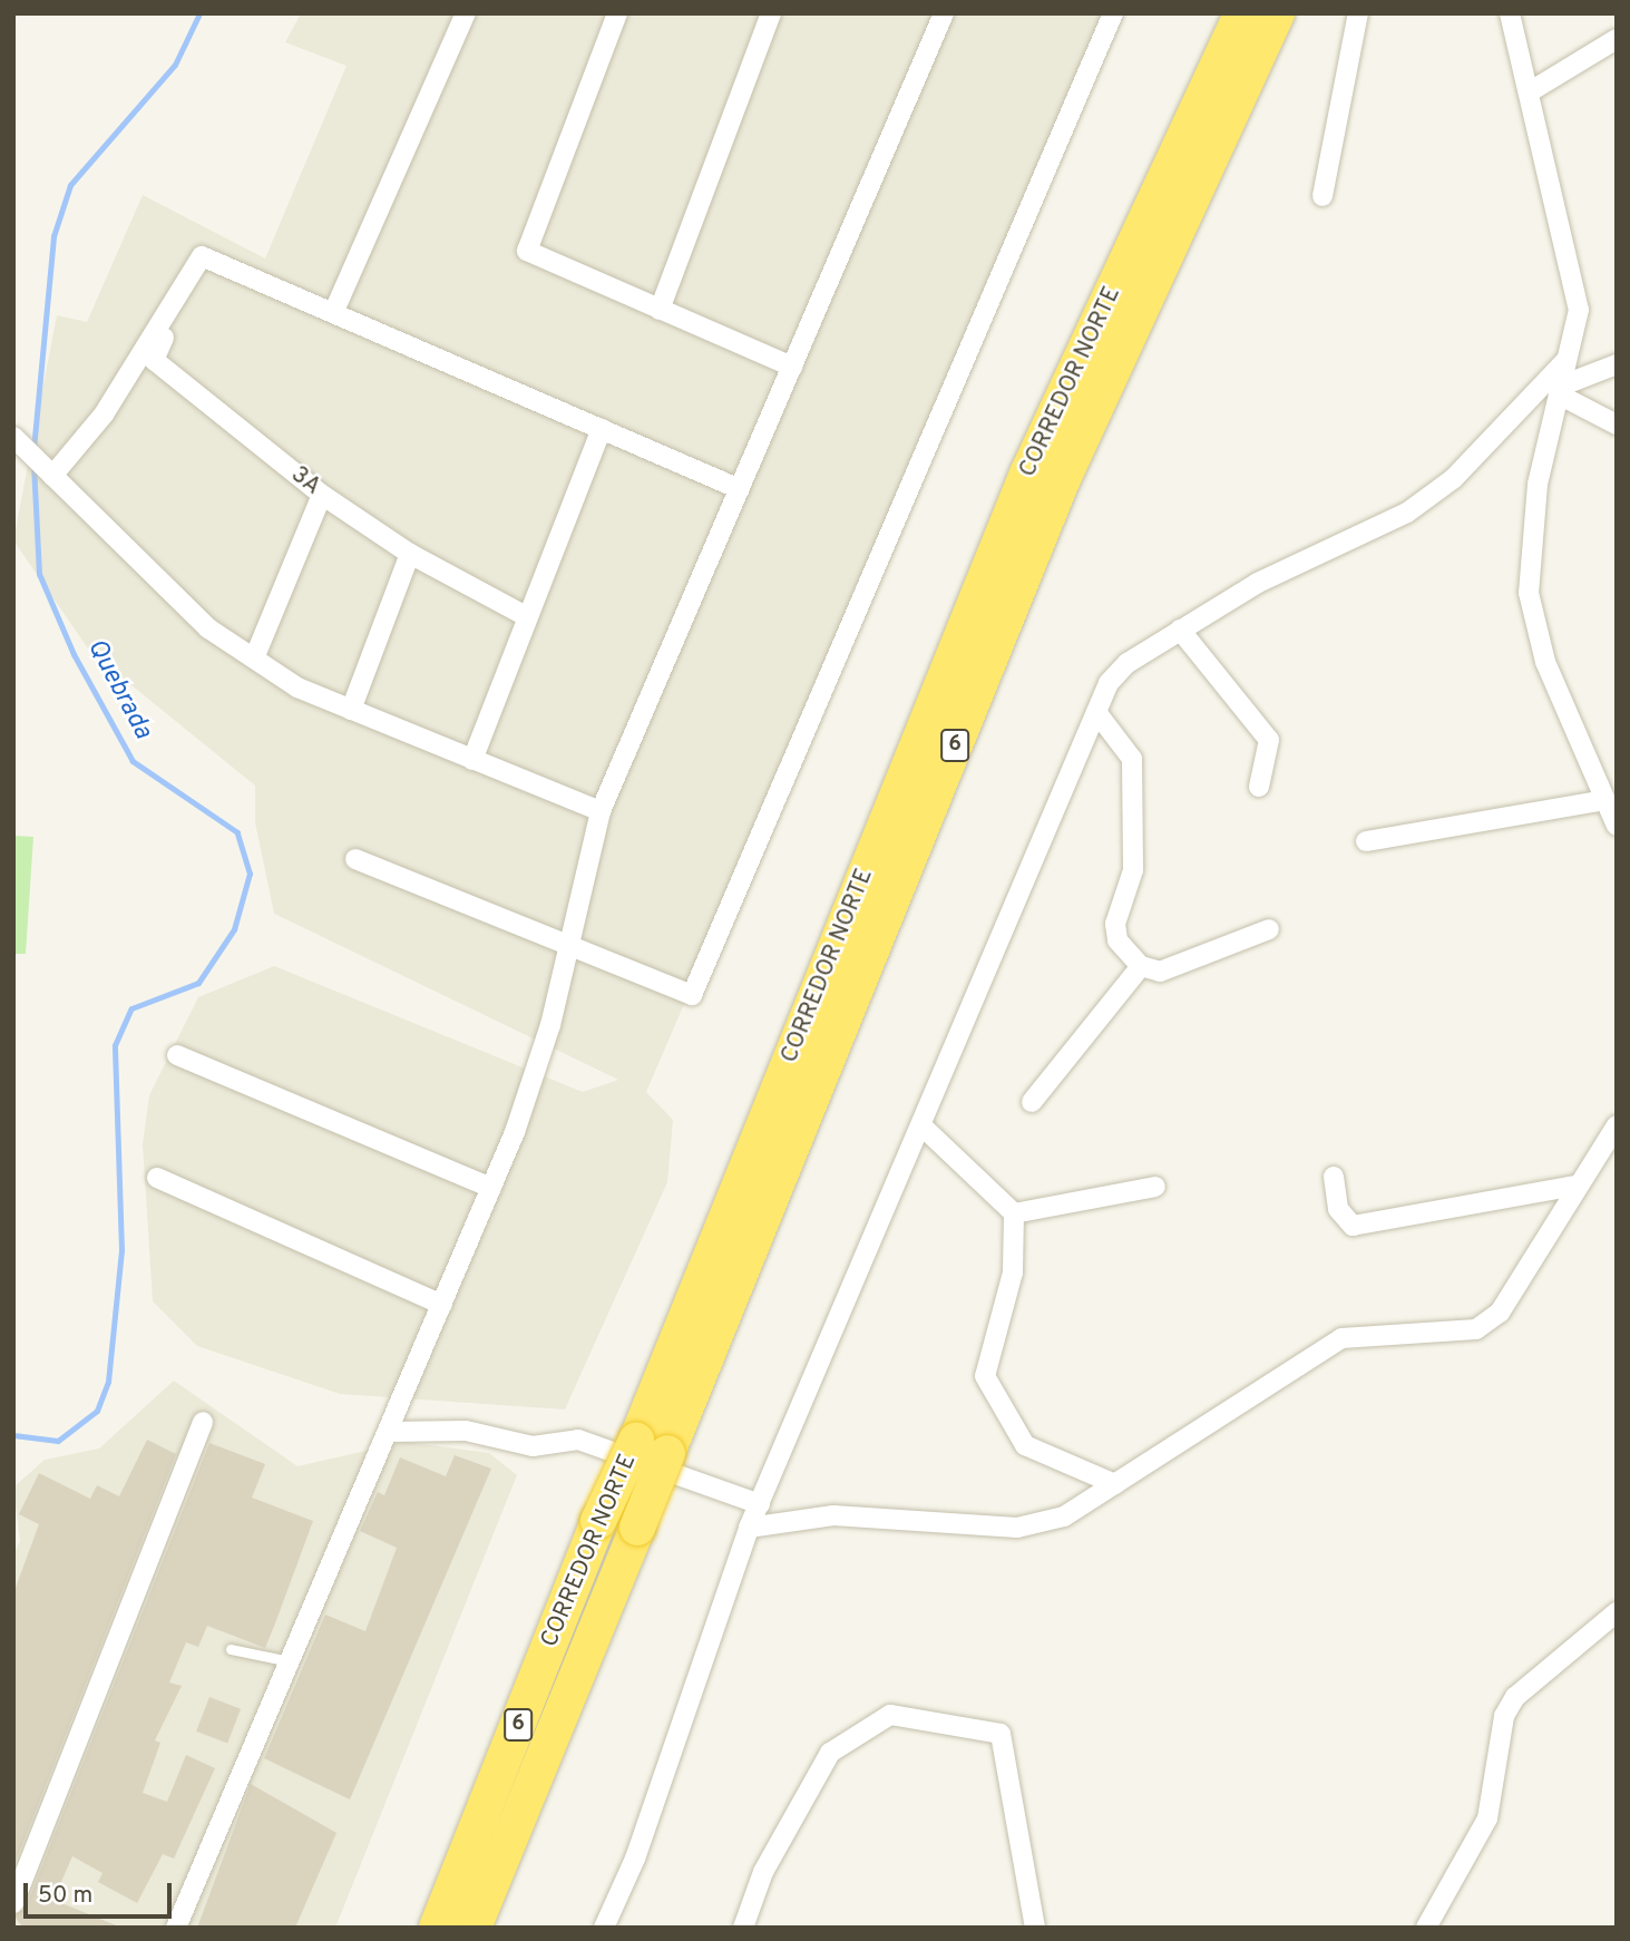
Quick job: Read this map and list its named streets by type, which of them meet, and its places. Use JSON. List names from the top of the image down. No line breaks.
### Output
{"streets":{"highway":["CORREDOR NORTE","6"],"street":["3A"]},"water":["Quebrada"],"scale_bar":"50 m"}
